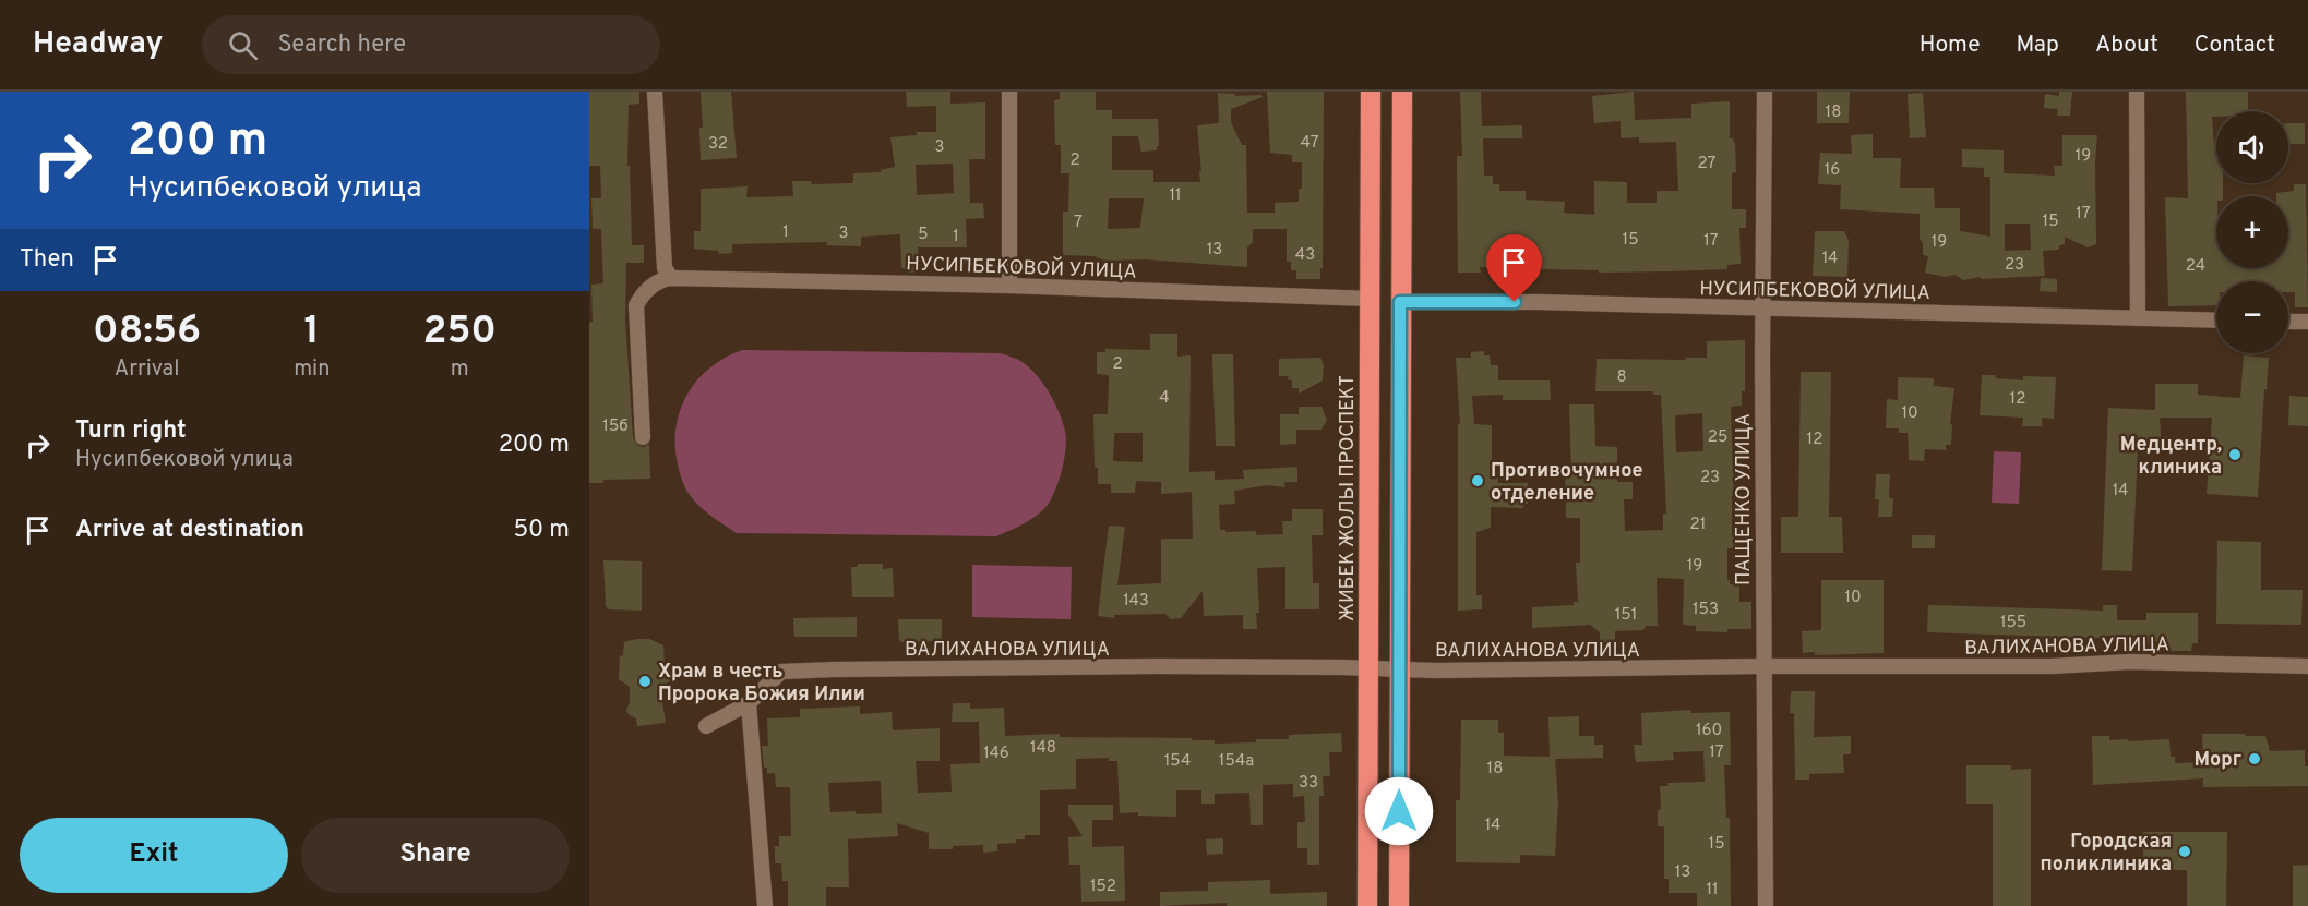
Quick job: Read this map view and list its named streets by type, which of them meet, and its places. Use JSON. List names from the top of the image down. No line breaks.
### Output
{"streets":{"highway":["ЖИБЕК ЖОЛЫ ПРОСПЕКТ"],"street":["НУСИПБЕКОВОЙ УЛИЦА","ПАЩЕНКО УЛИЦА","ВАЛИХАНОВА УЛИЦА"]},"crossings":[["НУСИПБЕКОВОЙ УЛИЦА","ЖИБЕК ЖОЛЫ ПРОСПЕКТ"],["НУСИПБЕКОВОЙ УЛИЦА","ПАЩЕНКО УЛИЦА"],["ЖИБЕК ЖОЛЫ ПРОСПЕКТ","ВАЛИХАНОВА УЛИЦА"],["ПАЩЕНКО УЛИЦА","ВАЛИХАНОВА УЛИЦА"]],"places":["Медцентр, клиника","Противочумное отделение","Храм в честь Пророка Божия Илии","Морг","Городская поликлиника"],"house_numbers":["18","47","32","3","19","2","27","16","11","17","15","7","1","3","5","1","15","17","19","13","43","14","23","24","2","8","4","12","10","15б","25","12","23","14","21","19","10","143","153","151","155","160","148","17","146","154","154а","18","33","14","15","13","152","11"],"page":{"header":"Headway","search":"Search here","nav":["Home","Map","About","Contact"],"turn":["200 m","Нусипбековой улица"],"map_buttons":["+","−"],"then":"Then","eta":["08:56","Arrival","1","min","250","m"],"list":[{"name":"Turn right","note":"Нусипбековой улица","value":"200 m"},{"name":"Arrive at destination","value":"50 m"}],"buttons":["Exit","Share"]}}
